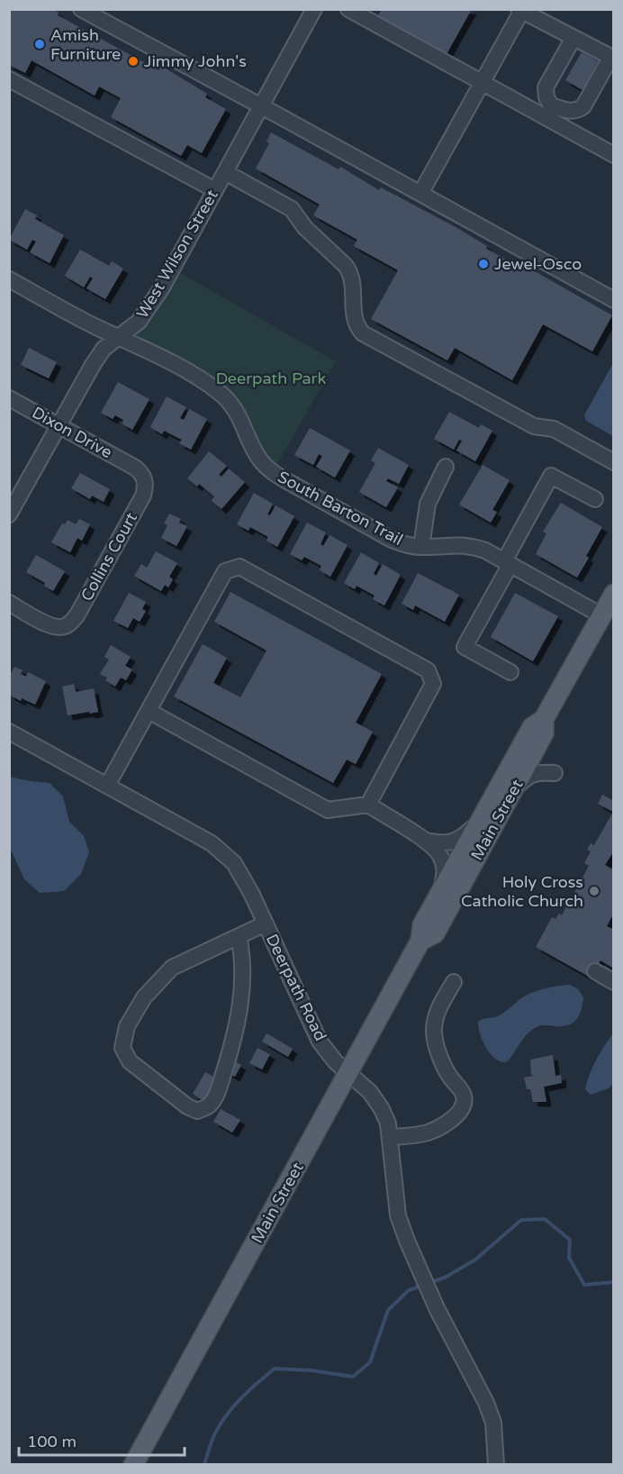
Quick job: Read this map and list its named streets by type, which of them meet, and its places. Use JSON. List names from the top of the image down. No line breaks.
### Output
{"streets":{"main road":["Main Street"],"street":["West Wilson Street","Dixon Drive","South Barton Trail","Collins Court","Deerpath Road"]},"crossings":[["West Wilson Street","Dixon Drive"],["West Wilson Street","South Barton Trail"],["Dixon Drive","Collins Court"],["South Barton Trail","Main Street"],["Main Street","Deerpath Road"]],"parks":["Deerpath Park"],"places":["Amish Furniture","Jimmy John's","Jewel-Osco","Holy Cross Catholic Church"],"scale_bar":"100 m"}
